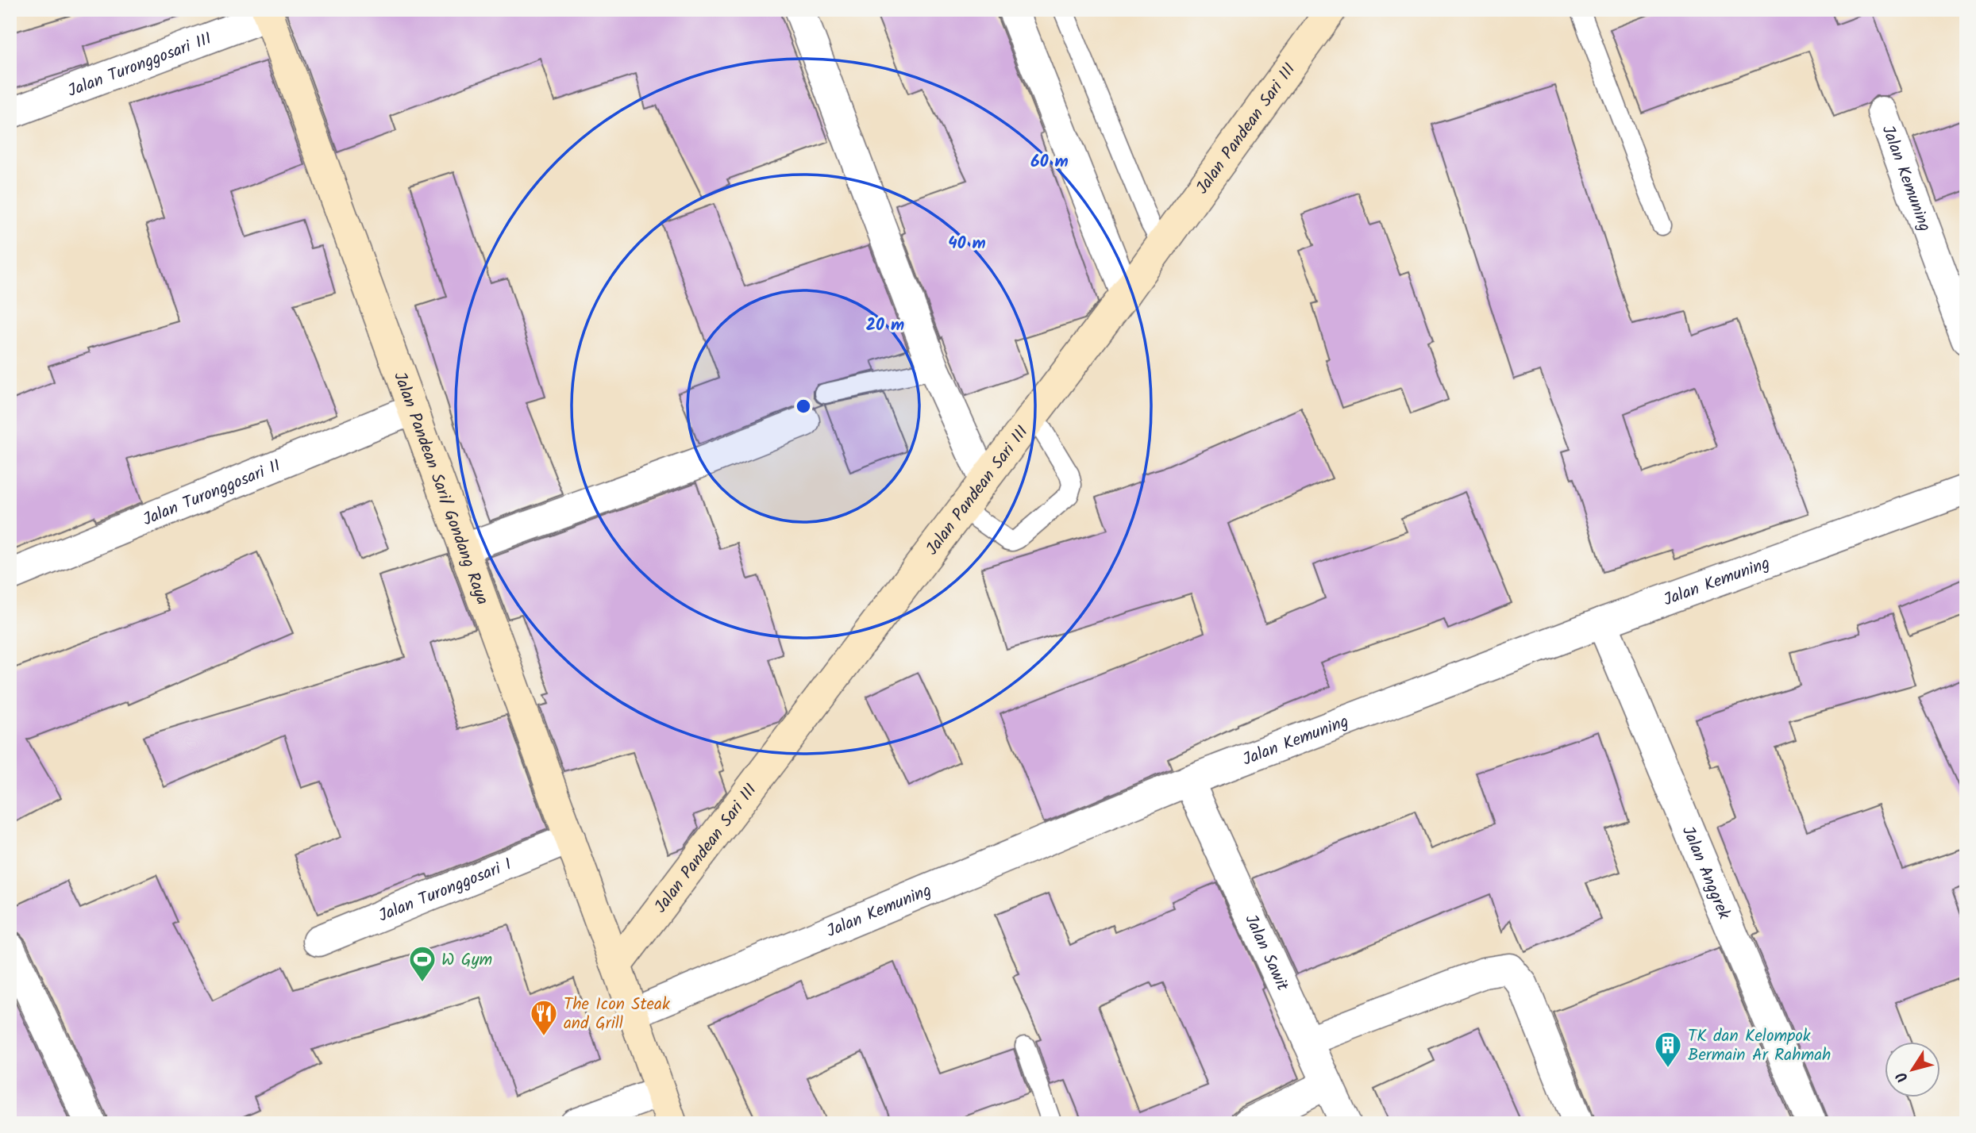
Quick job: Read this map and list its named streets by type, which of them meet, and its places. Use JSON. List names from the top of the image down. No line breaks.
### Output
{"streets":{"street":["Jalan Turonggosari III","Jalan Pandean Sari III","Jalan Kemuning","Jalan Pandean Sari/ Gondang Raya","Jalan Turonggosari II","Jalan Anggrek","Jalan Turonggosari I","Jalan Sawit"]},"crossings":[["Jalan Turonggosari III","Jalan Pandean Sari/ Gondang Raya"],["Jalan Pandean Sari III","Jalan Pandean Sari/ Gondang Raya"],["Jalan Kemuning","Jalan Pandean Sari/ Gondang Raya"],["Jalan Kemuning","Jalan Anggrek"],["Jalan Kemuning","Jalan Sawit"],["Jalan Pandean Sari/ Gondang Raya","Jalan Turonggosari II"],["Jalan Pandean Sari/ Gondang Raya","Jalan Turonggosari I"]],"places":{"sports":["W Gym"],"restaurant":["The Icon Steak and Grill"],"building":["TK dan Kelompok Bermain Ar Rahmah"]},"north":"bottom left","rings":["60 m","40 m","20 m"]}
